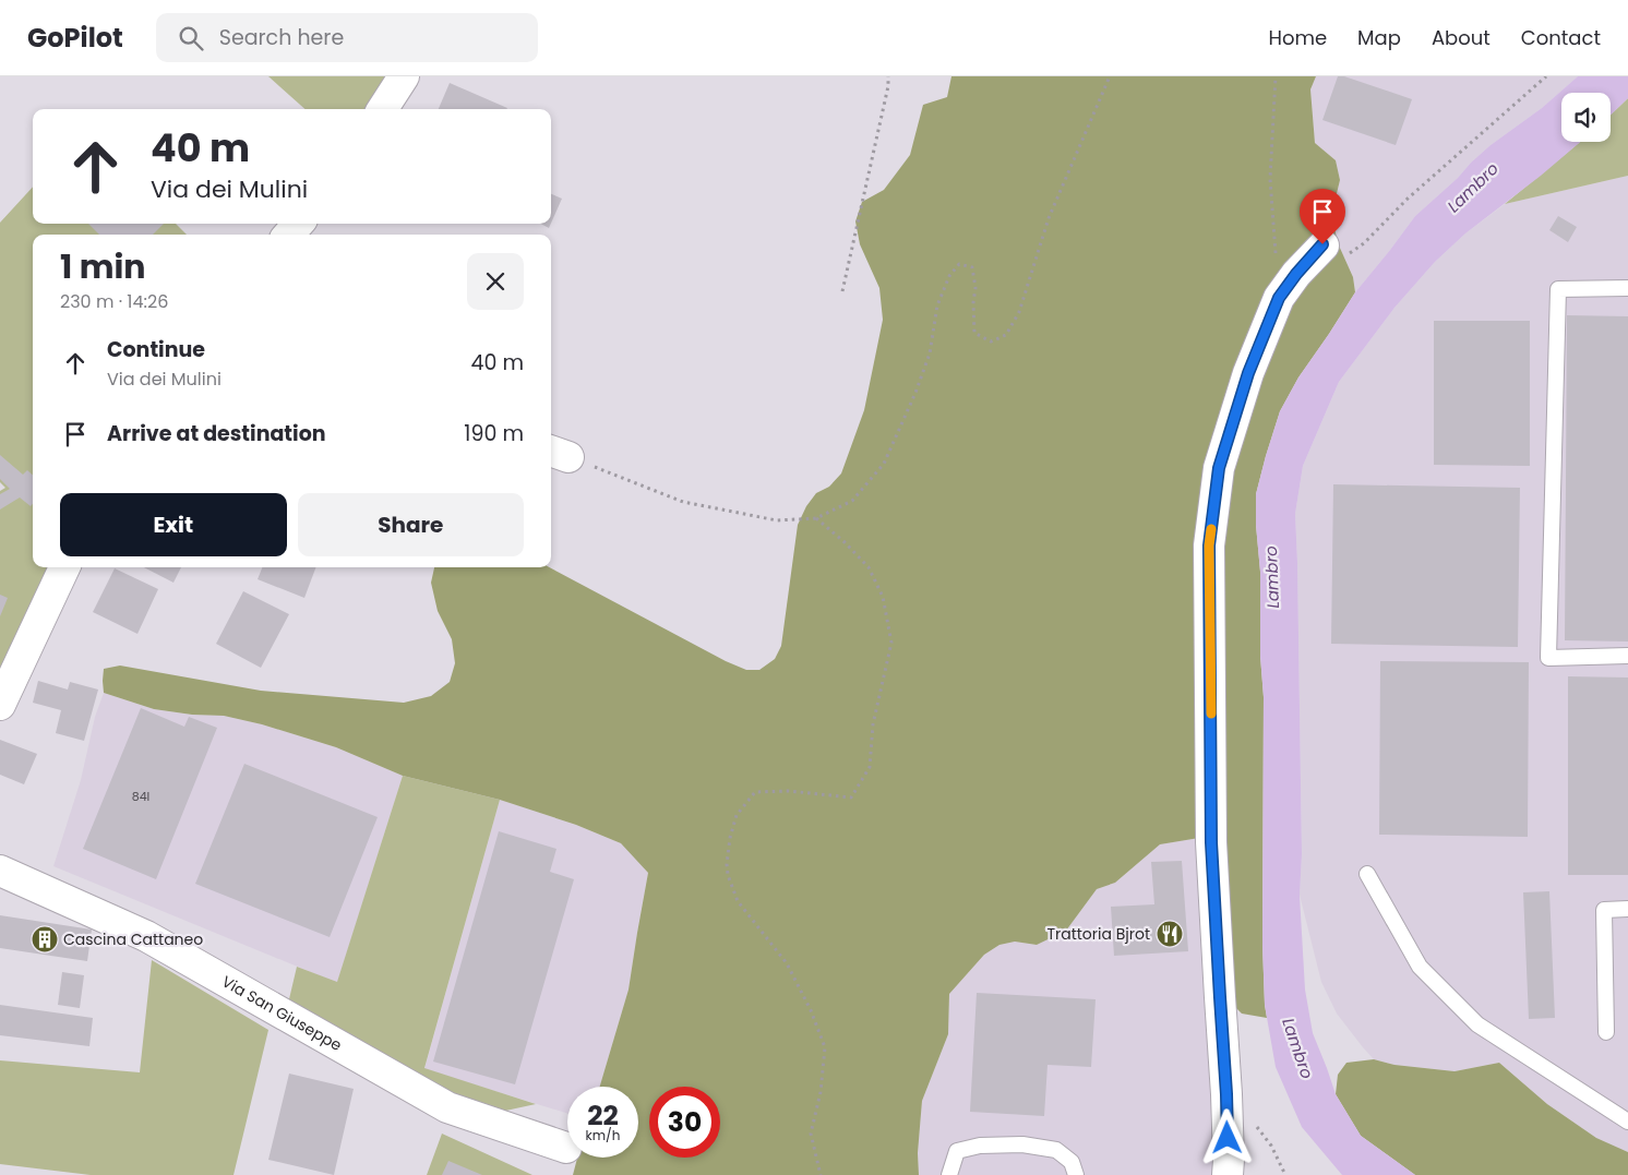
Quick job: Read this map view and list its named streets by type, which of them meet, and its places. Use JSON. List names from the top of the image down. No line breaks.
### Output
{"streets":{"street":["Via San Giuseppe"]},"water":["Lambro"],"places":{"restaurant":["Trattoria Bjrot"],"building":["Cascina Cattaneo"]},"house_numbers":["84l"],"page":{"header":"GoPilot","search":"Search here","nav":["Home","Map","About","Contact"],"turn":["40 m","Via dei Mulini"],"heading":["1 min","230 m · 14:26"],"list":[{"name":"Continue","note":"Via dei Mulini","value":"40 m"},{"name":"Arrive at destination","value":"190 m"}],"buttons":["Exit","Share"],"speed":"22 km/h","limit":"30"}}
